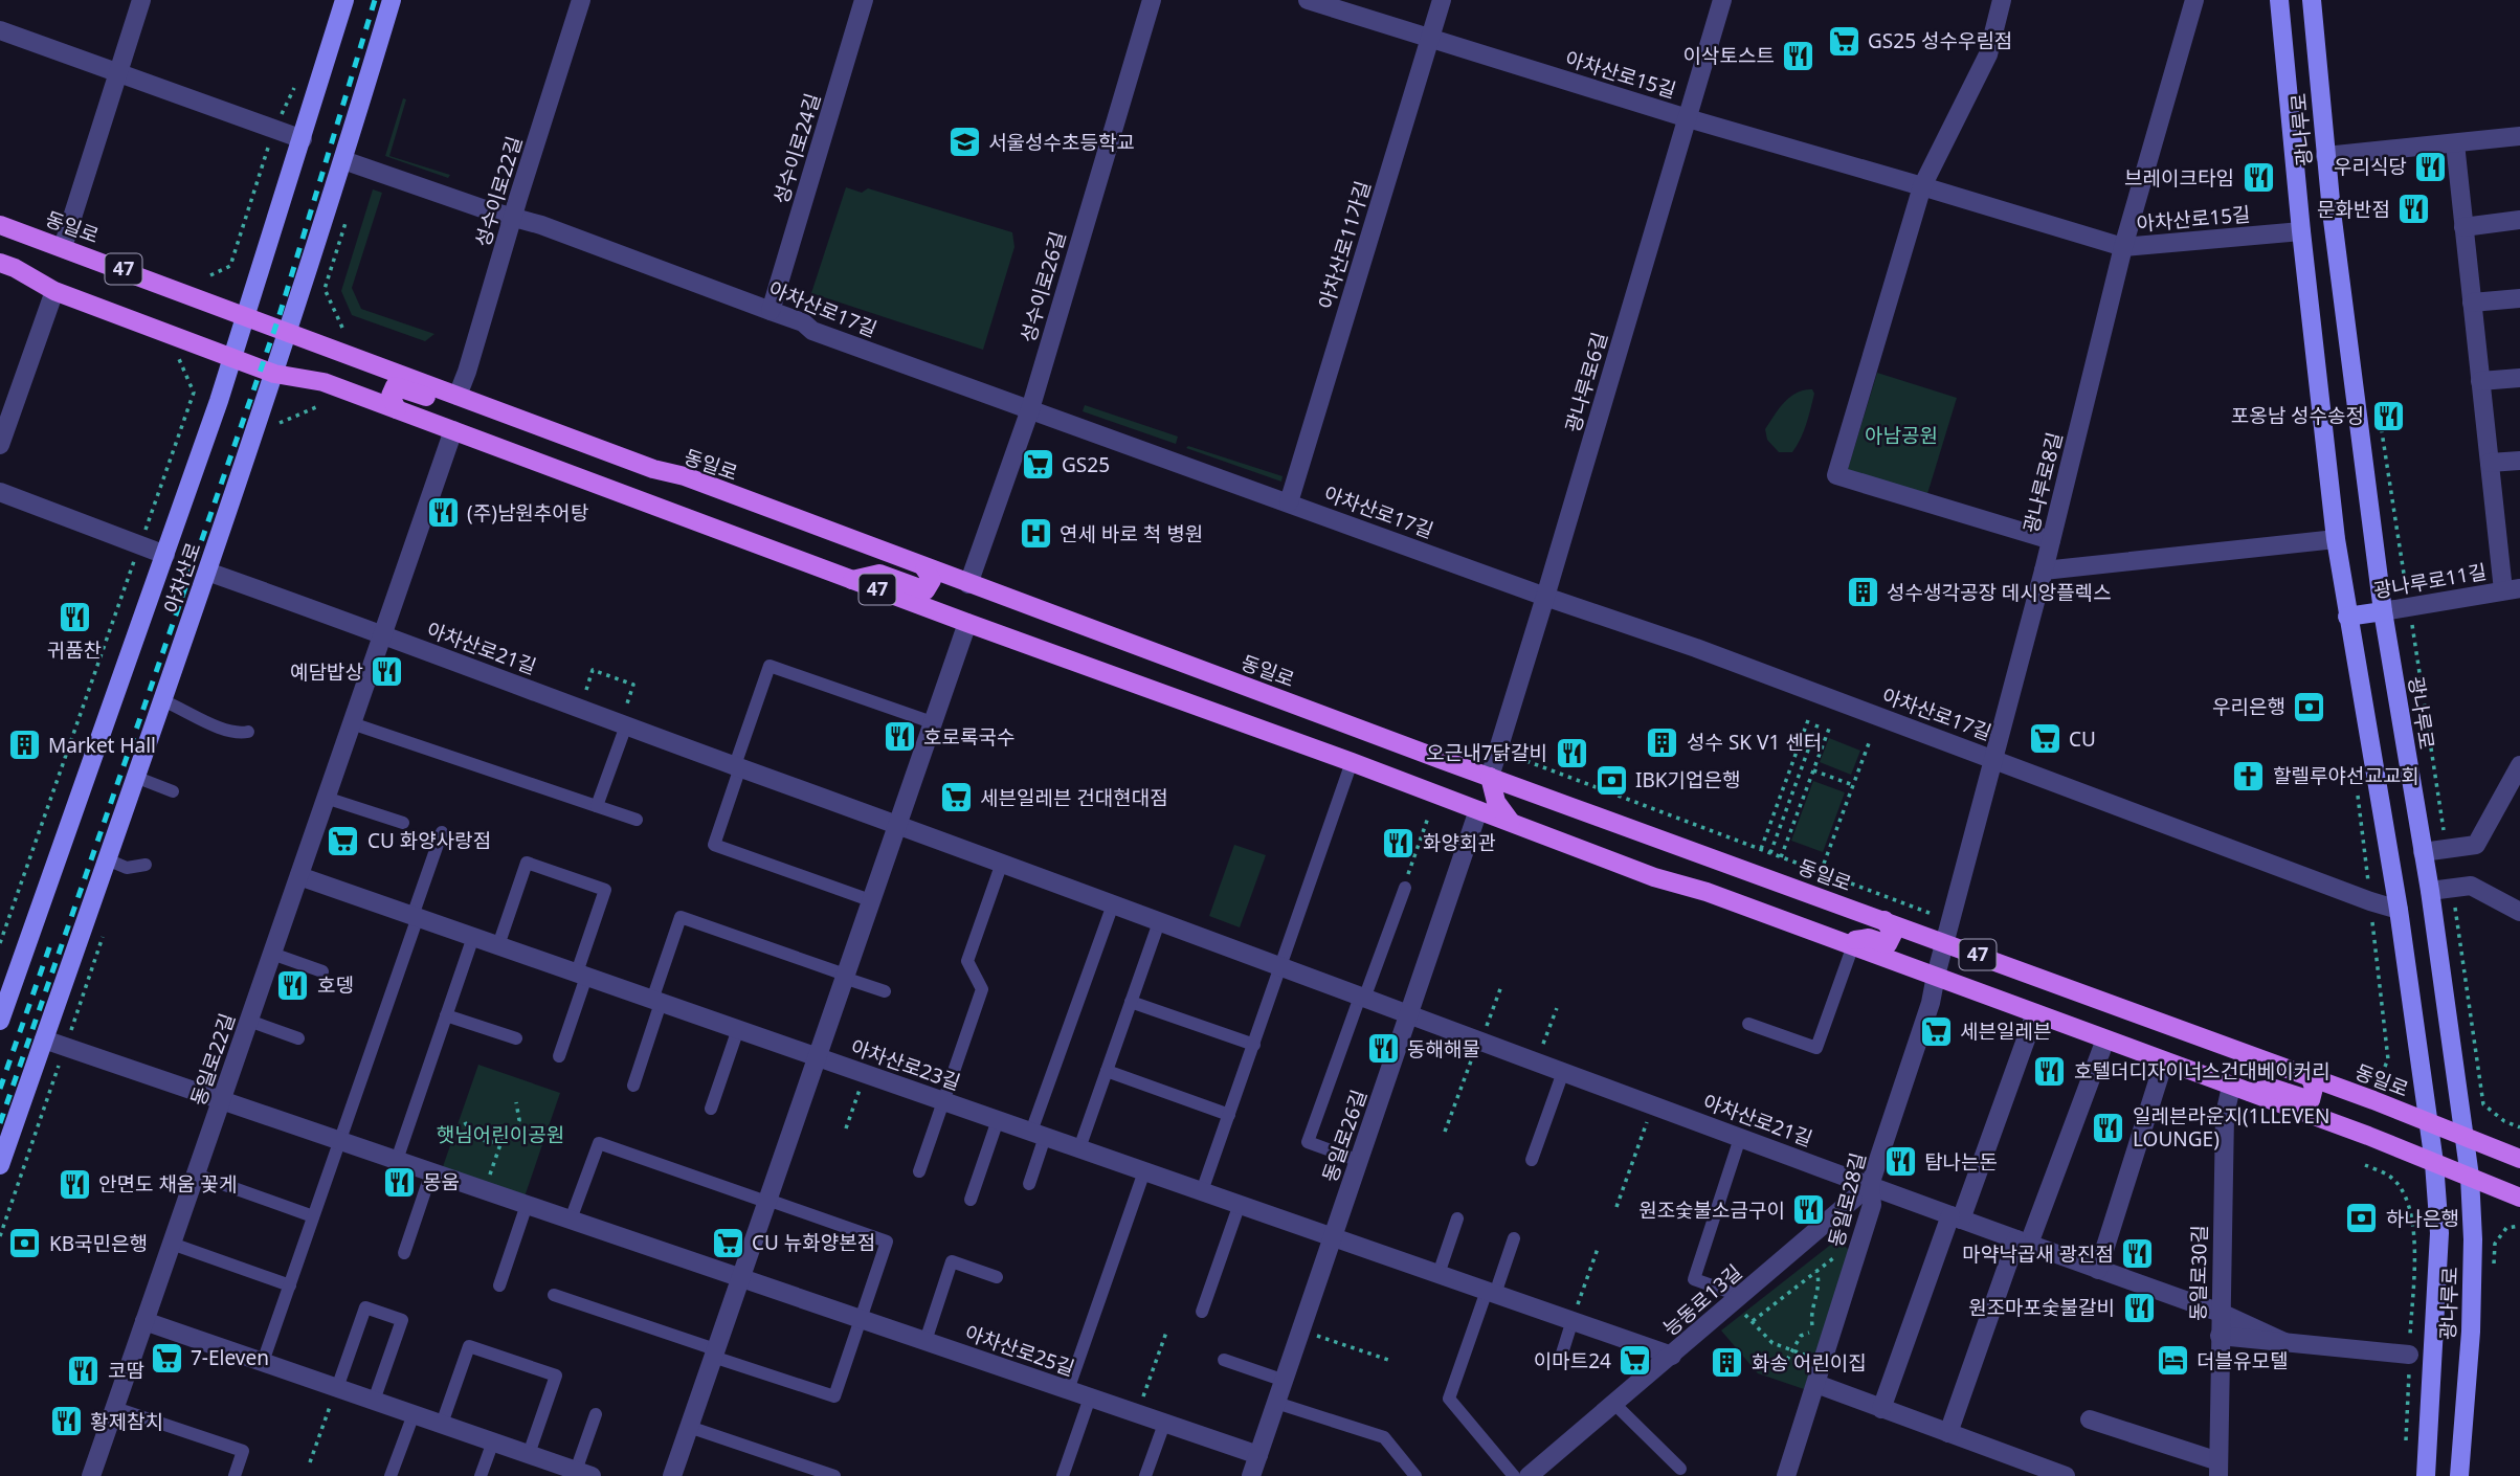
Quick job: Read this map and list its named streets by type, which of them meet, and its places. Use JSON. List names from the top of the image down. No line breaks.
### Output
{"streets":{"main road":["광나루로","동일로","47","아차산로","광나루로11길"],"street":["아차산로15길","성수이로24길","성수이로22길","아차산로11가길","성수이로26길","아차산로17길","광나루로6길","광나루로8길","아차산로21길","동일로22길","아차산로23길","동일로26길","동일로28길","동일로30길","능동로13길","아차산로25길"]},"crossings":[["아차산로15길","광나루로"],["아차산로15길","아차산로11가길"],["아차산로15길","광나루로6길"],["아차산로15길","광나루로8길"],["광나루로","동일로"],["광나루로","47"],["광나루로","아차산로17길"],["광나루로","광나루로11길"],["성수이로24길","아차산로17길"],["성수이로22길","동일로"],["성수이로22길","아차산로17길"],["동일로","성수이로26길"],["동일로","광나루로6길"],["동일로","광나루로8길"],["동일로","아차산로"],["아차산로11가길","아차산로17길"],["47","광나루로8길"],["47","아차산로"],["47","동일로22길"],["47","동일로26길"],["47","동일로28길"],["47","동일로30길"],["성수이로26길","아차산로17길"],["아차산로17길","광나루로6길"],["아차산로17길","광나루로8길"],["아차산로17길","아차산로"],["광나루로8길","동일로28길"],["아차산로","아차산로21길"],["아차산로","아차산로25길"],["아차산로21길","동일로22길"],["아차산로21길","동일로26길"],["아차산로21길","동일로28길"],["아차산로21길","동일로30길"],["아차산로21길","능동로13길"],["동일로22길","아차산로23길"],["동일로22길","아차산로25길"],["아차산로23길","동일로26길"],["아차산로23길","능동로13길"],["동일로26길","아차산로25길"],["동일로28길","능동로13길"]],"parks":["아남공원","햇님어린이공원"],"places":{"supermarket":["GS25 성수우림점","GS25","CU","세븐일레븐 건대현대점","CU 화양사랑점","세븐일레븐","CU 뉴화양본점","7-Eleven","이마트24"],"restaurant":["이삭토스트","우리식당","브레이크타임","문화반점","포옹남 성수송정","(주)남원추어탕","귀품찬","예담밥상","호로록국수","오근내7닭갈비","화양회관","호뎅","동해해물","호텔더디자이너스건대베이커리","일레븐라운지(1LLEVEN LOUNGE)","탐나는돈","몽움","안면도 채움 꽃게","원조숯불소금구이","마약낙곱새 광진점","원조마포숯불갈비","코땀","황제참치"],"school or university":["서울성수초등학교"],"hospital":["연세 바로 척 병원"],"building":["성수생각공장 데시앙플렉스","성수 SK V1 센터","Market Hall","화송 어린이집"],"bank":["우리은행","IBK기업은행","하나은행","KB국민은행"],"church":["할렐루야선교교회"],"hotel":["더블유모텔"]}}
